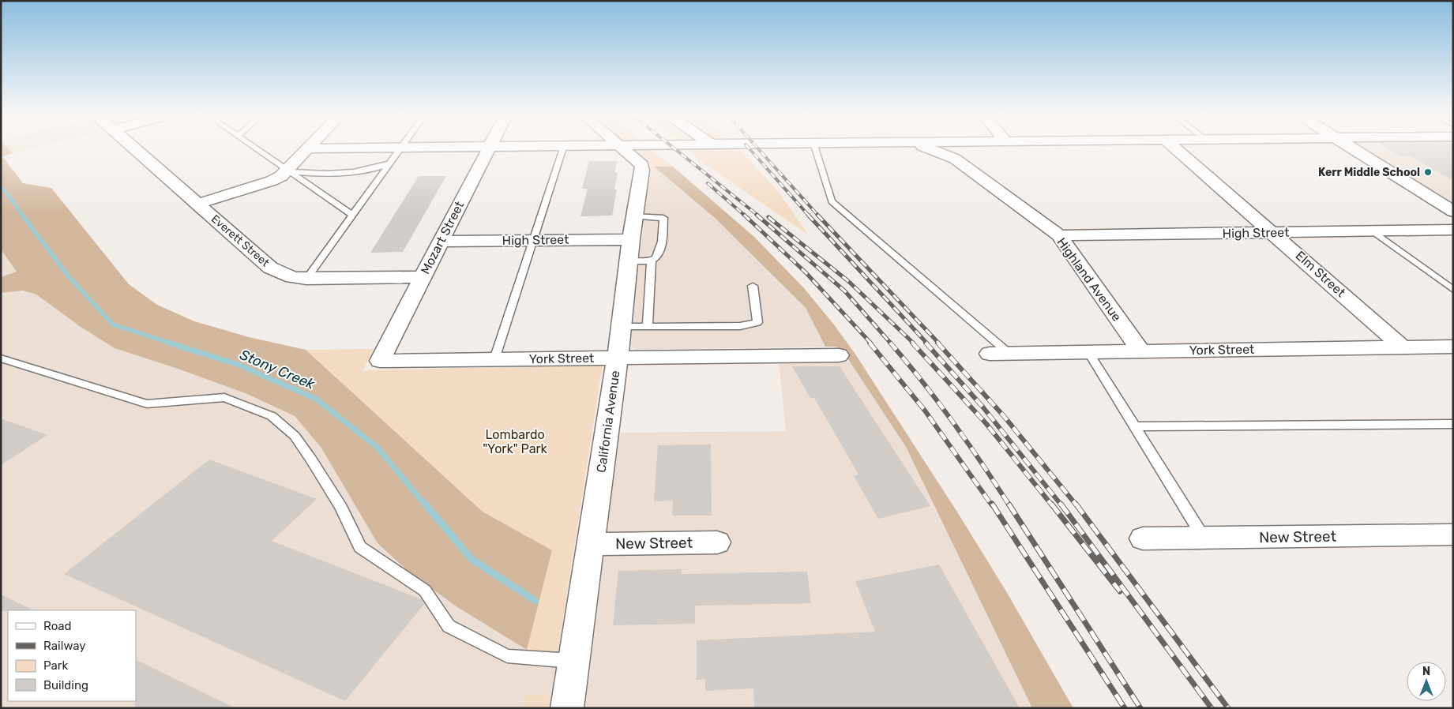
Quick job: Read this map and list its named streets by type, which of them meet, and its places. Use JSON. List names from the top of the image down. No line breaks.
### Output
{"streets":{"street":["High Street","Mozart Street","Everett Street","Elm Street","Highland Avenue","York Street","California Avenue","New Street"]},"crossings":[["High Street","Mozart Street"],["High Street","Elm Street"],["High Street","Highland Avenue"],["High Street","California Avenue"],["Mozart Street","Everett Street"],["Mozart Street","York Street"],["Elm Street","York Street"],["Highland Avenue","York Street"],["York Street","California Avenue"],["California Avenue","New Street"]],"water":["Stony Creek"],"parks":["Lombardo \"York\" Park"],"places":["Kerr Middle School"],"legend":["Road","Railway","Park","Building"],"north":"top"}
